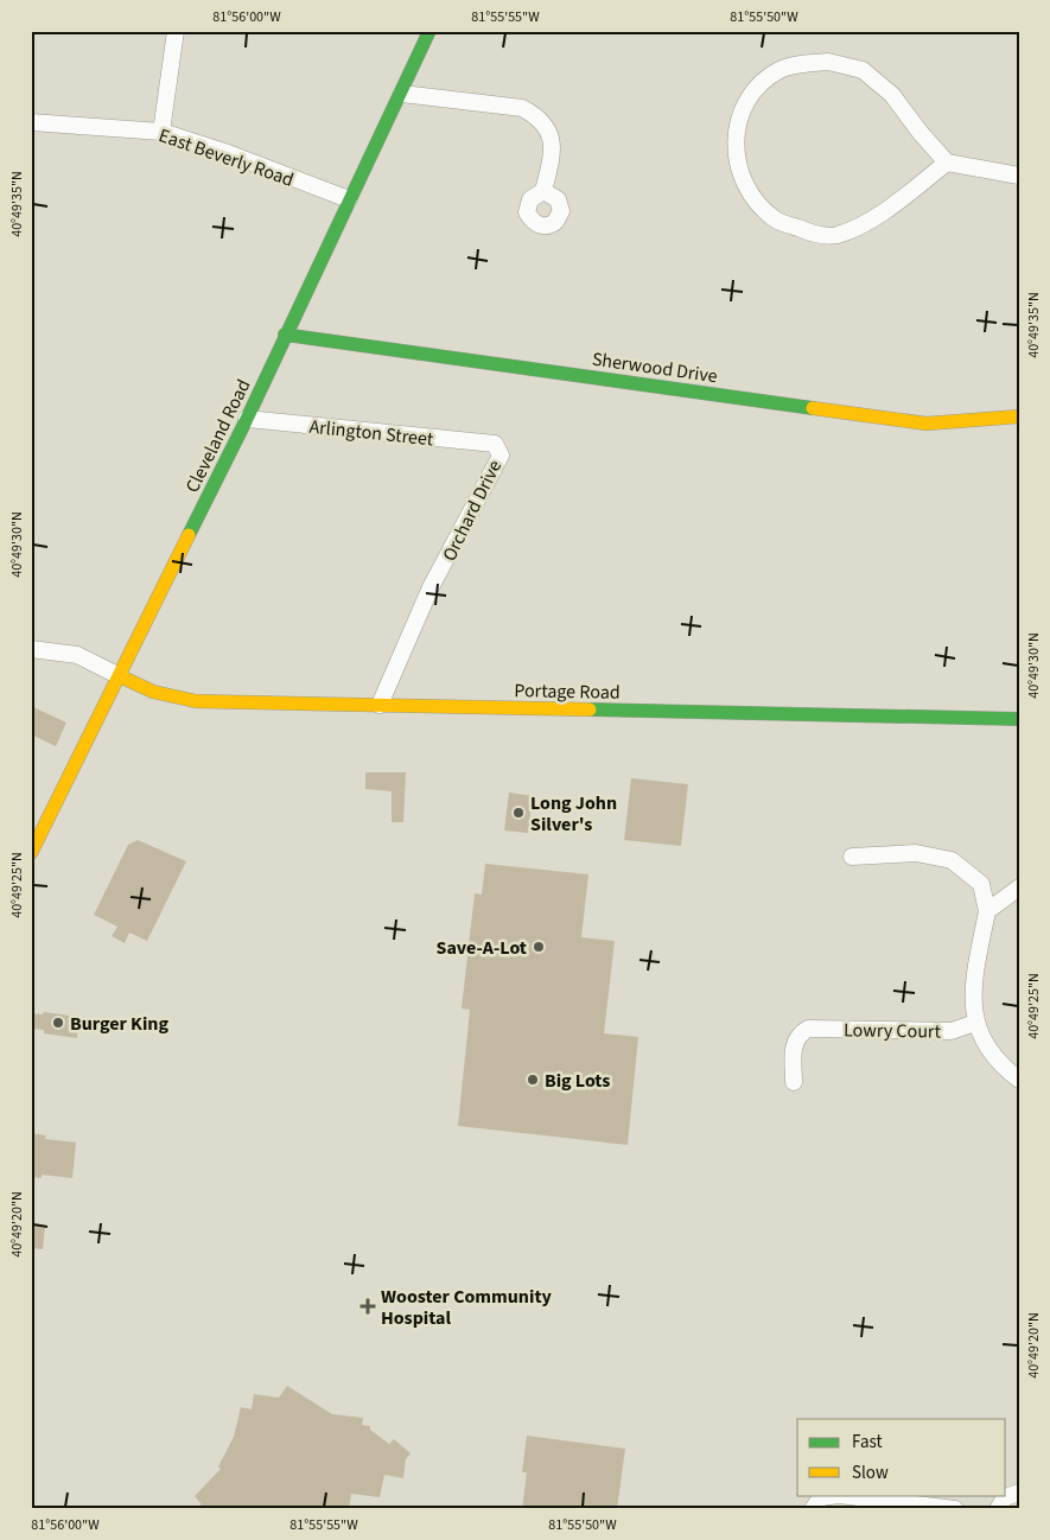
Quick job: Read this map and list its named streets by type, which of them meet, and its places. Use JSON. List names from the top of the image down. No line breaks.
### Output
{"streets":{"main road":["Sherwood Drive","Cleveland Road","Portage Road"],"street":["East Beverly Road","Arlington Street","Orchard Drive","Lowry Court"]},"crossings":[["East Beverly Road","Cleveland Road"],["Sherwood Drive","Cleveland Road"],["Arlington Street","Cleveland Road"],["Arlington Street","Orchard Drive"],["Cleveland Road","Portage Road"],["Orchard Drive","Portage Road"]],"places":{"other":["Long John Silver's","Save-A-Lot","Burger King","Big Lots"],"health":["Wooster Community Hospital"]},"legend":["Fast","Slow"],"coordinates":["81°56'00\"W","81°55'55\"W","81°55'50\"W","40°49'35\"N","40°49'30\"N","40°49'25\"N","40°49'20\"N"]}
